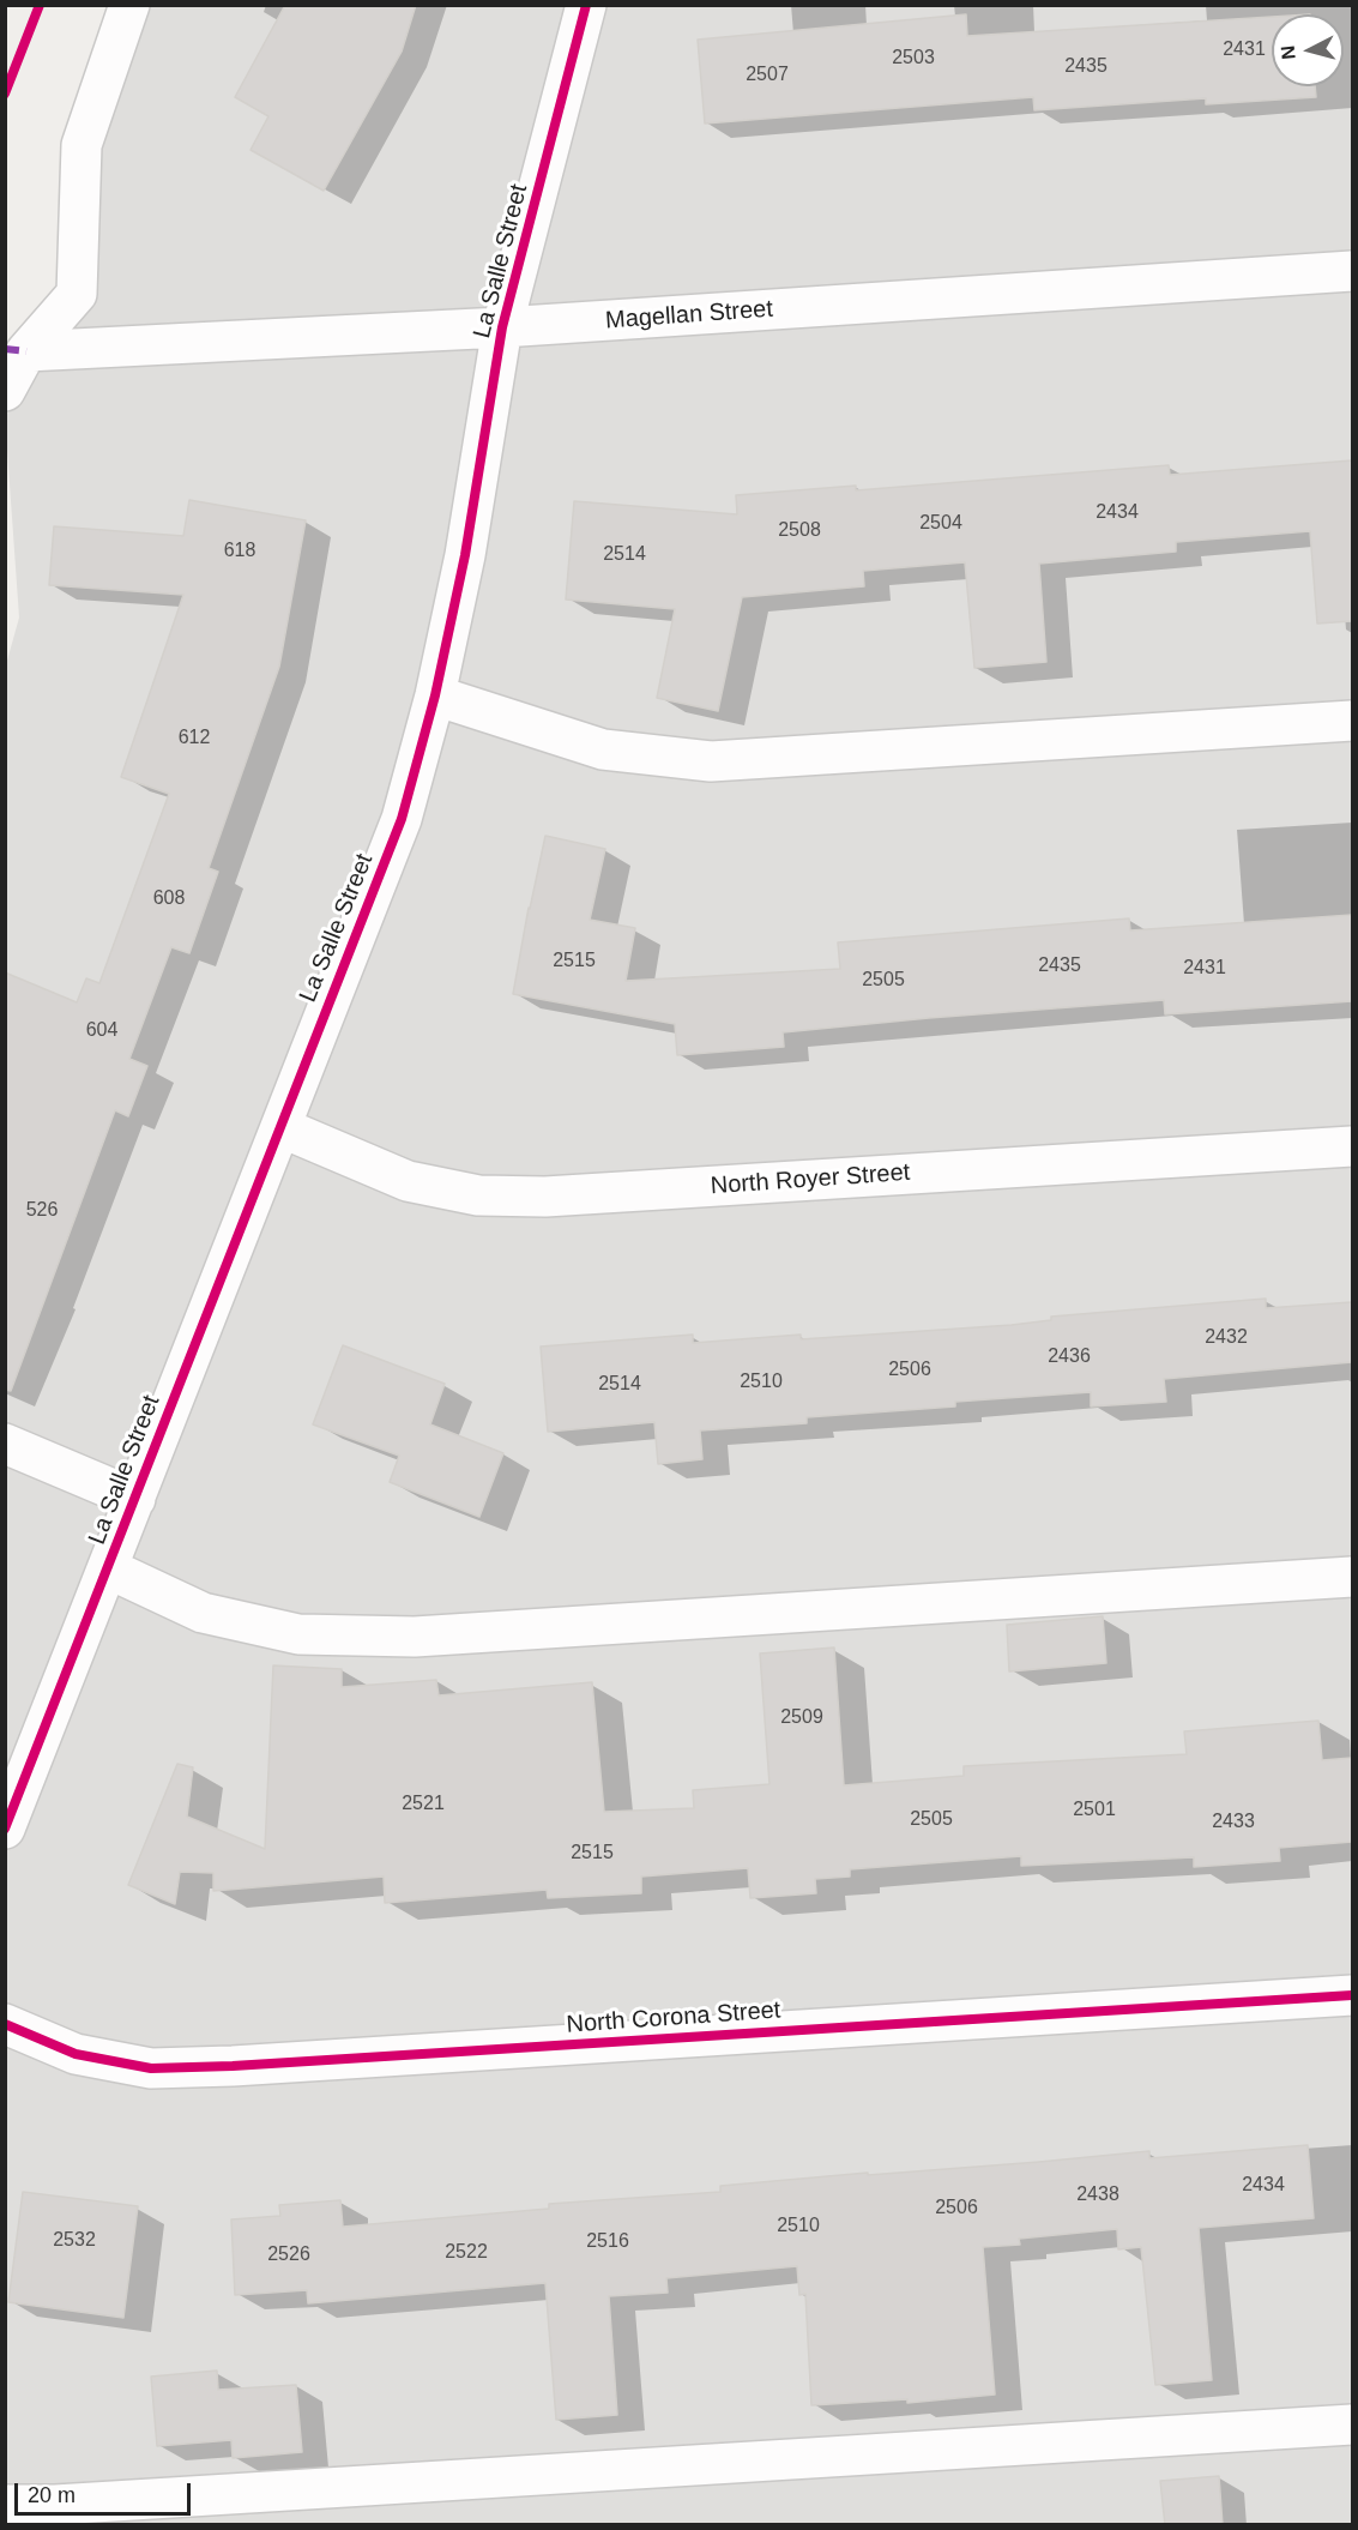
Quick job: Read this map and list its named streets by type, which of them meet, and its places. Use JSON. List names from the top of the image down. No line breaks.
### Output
{"streets":{"street":["La Salle Street","Magellan Street","North Royer Street","North Corona Street"]},"crossings":[["La Salle Street","Magellan Street"],["La Salle Street","North Royer Street"]],"house_numbers":["2431","2503","2435","2507","2434","2504","2508","618","2514","612","608","2515","2435","2431","2505","604","526","2432","2436","2506","2510","2514","2509","2521","2501","2505","2433","2515","2434","2438","2506","2510","2532","2516","2522","2526"],"scale_bar":"20 m","north":"left"}
